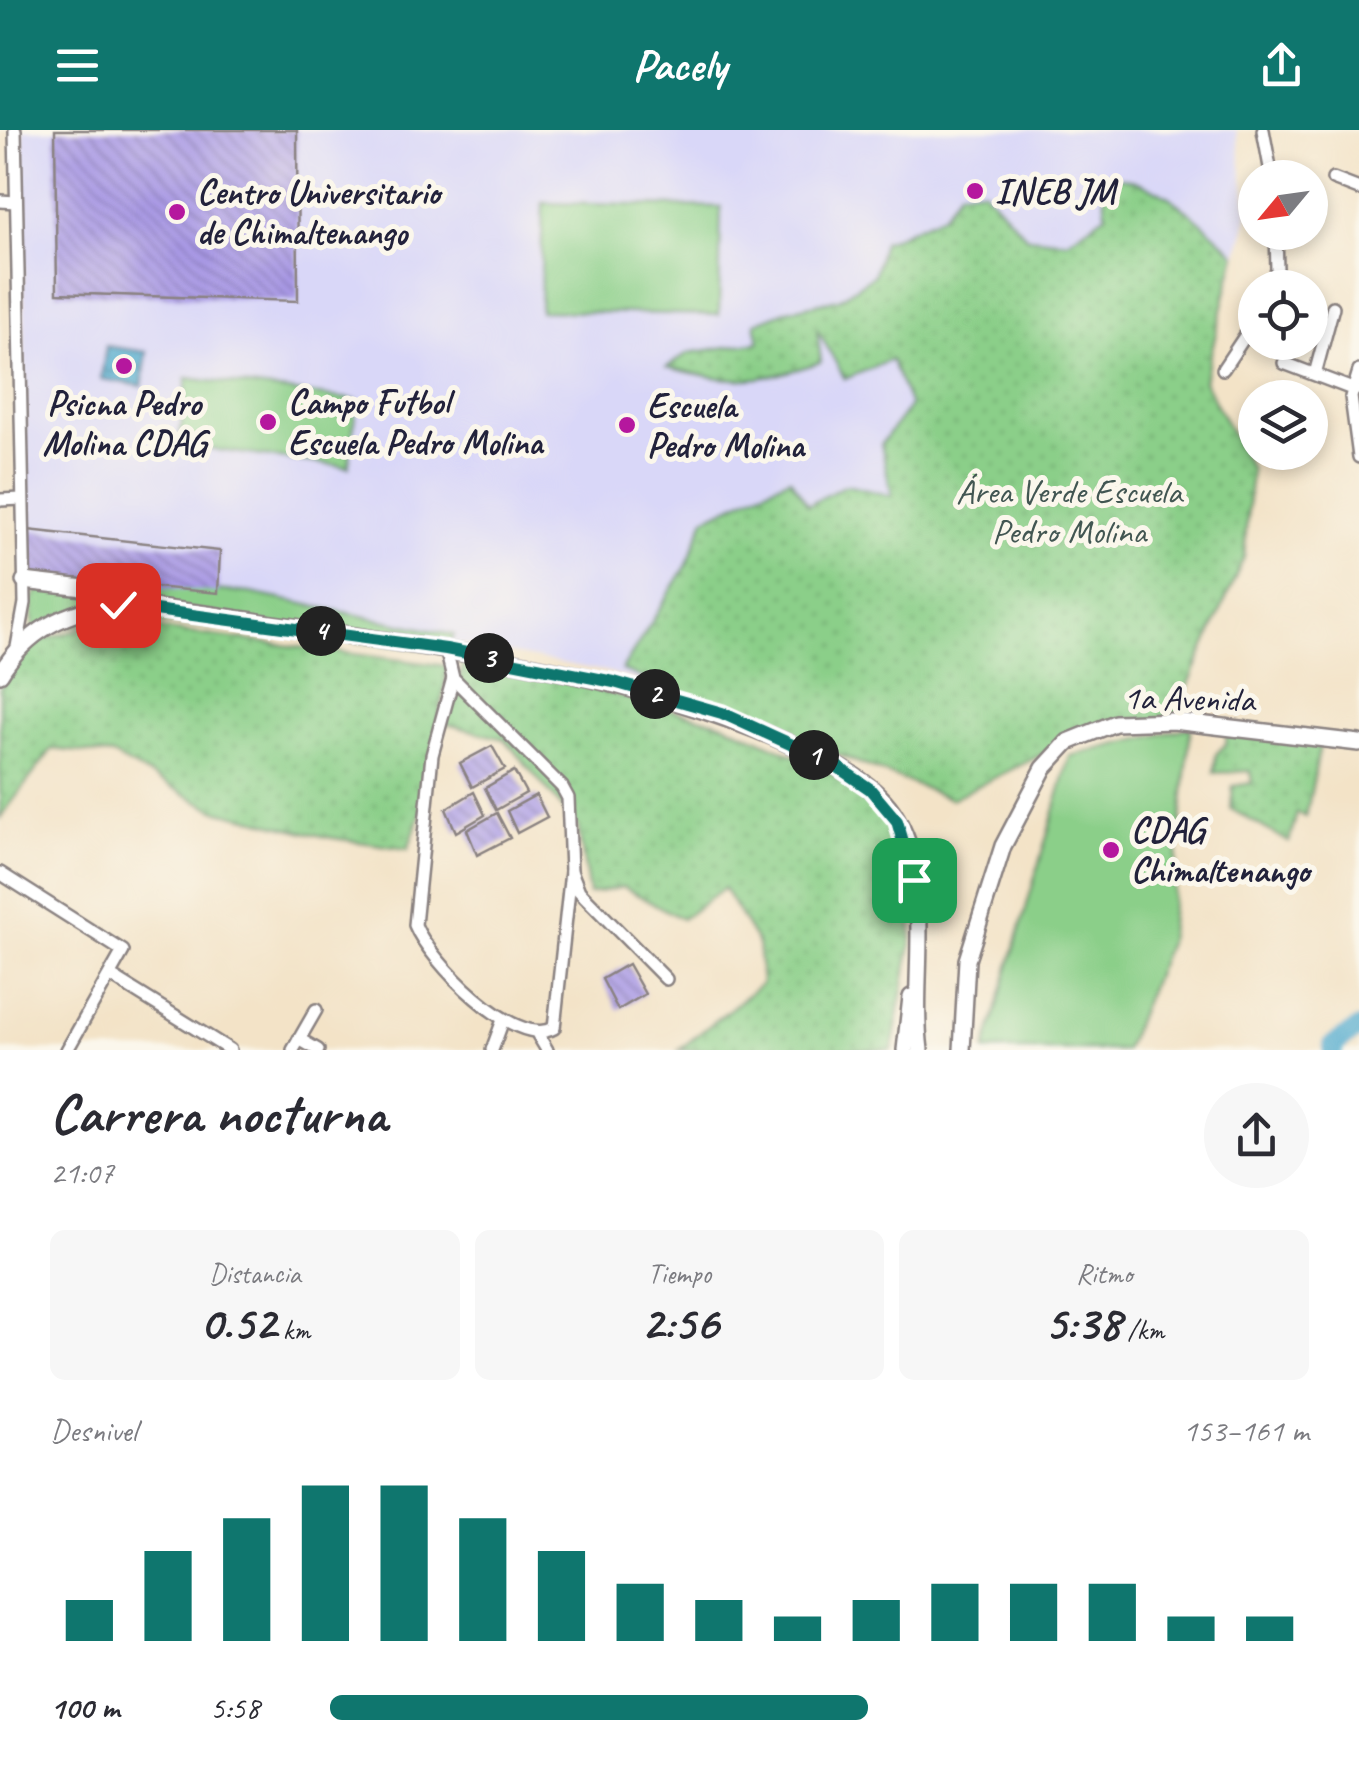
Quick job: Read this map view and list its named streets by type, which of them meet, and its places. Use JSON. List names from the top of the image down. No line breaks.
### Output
{"streets":{"main road":["1a Avenida"]},"parks":["Área Verde Escuela Pedro Molina"],"places":["INEB JM","Centro Universitario de Chimaltenango","Psicna Pedro Molina CDAG","Campo Futbol Escuela Pedro Molina","Escuela Pedro Molina","CDAG Chimaltenango"],"north":"bottom left","page":{"header":"Pacely","pins":["4","3","2","1"],"heading":["Carrera nocturna","21:07"],"stats":[["Distancia","0.52 km"],["Tiempo","2:56"],["Ritmo","5:38 /km"]],"chart":["Desnivel","153–161 m"],"list":[{"name":"100 m","note":"5:58"}]}}
